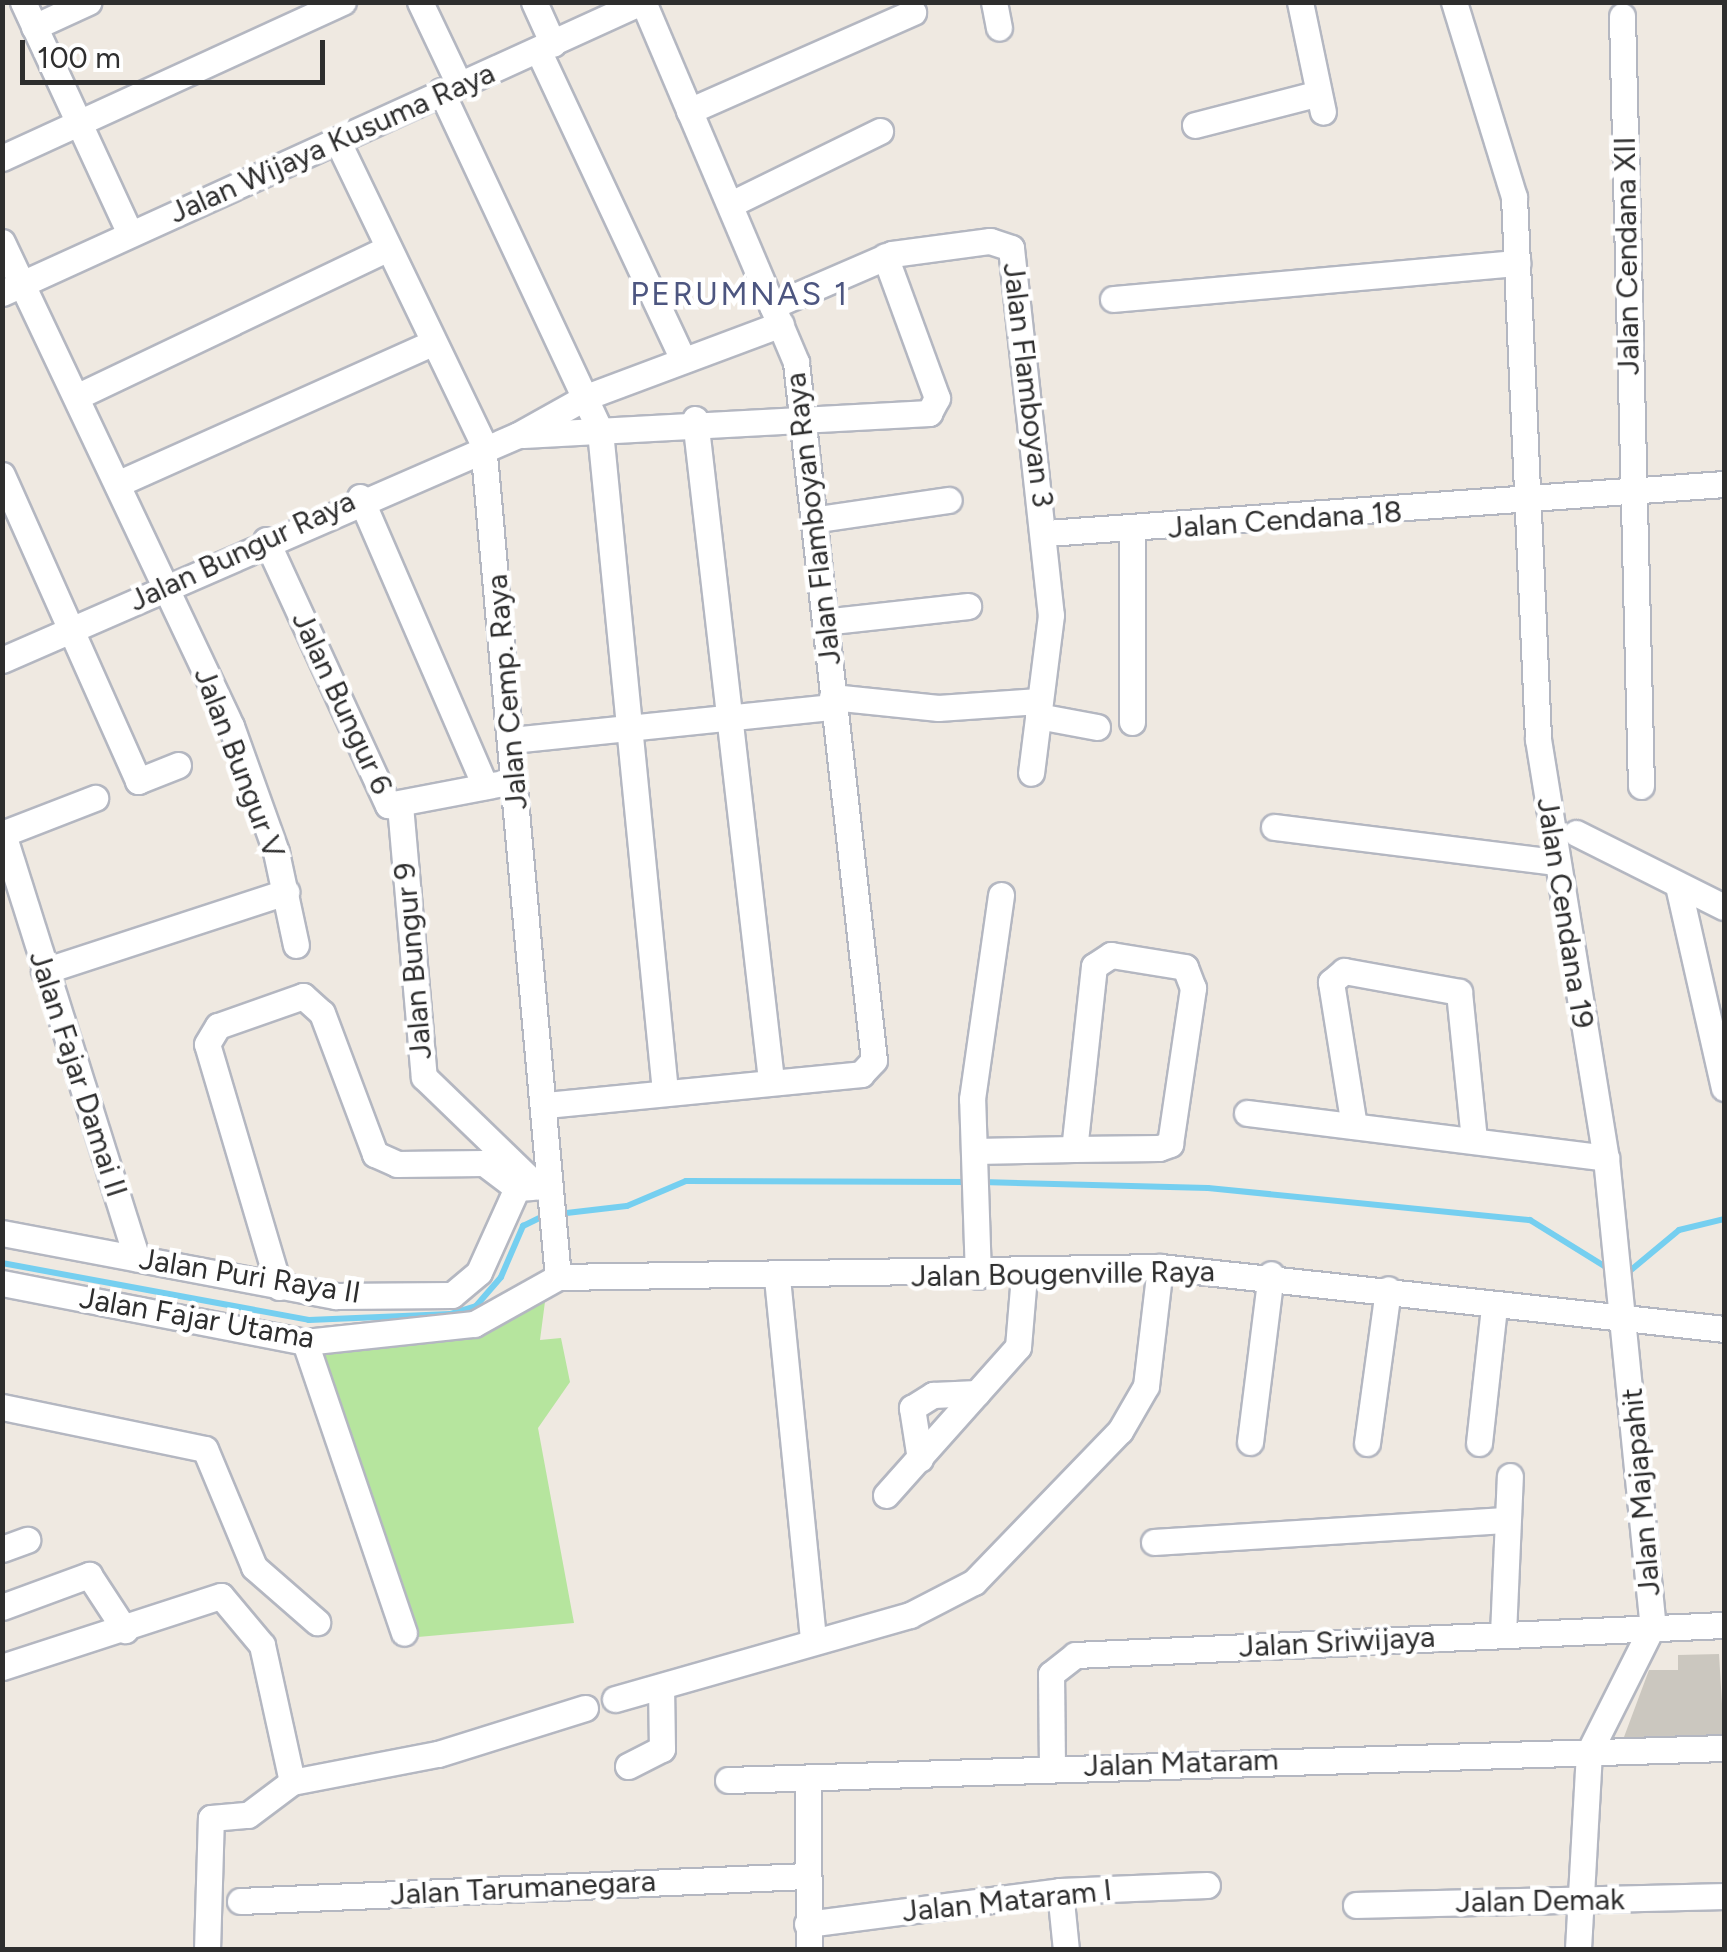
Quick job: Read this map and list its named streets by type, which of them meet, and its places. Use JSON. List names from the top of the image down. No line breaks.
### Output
{"streets":{"street":["Jalan Wijaya Kusuma Raya","Jalan Cendana XII","Jalan Flamboyan 3","Jalan Flamboyan Raya","Jalan Cendana 18","Jalan Bungur Raya","Jalan Cemp. Raya","Jalan Bungur 6","Jalan Bungur V","Jalan Cendana 19","Jalan Bungur 9","Jalan Fajar Damai II","Jalan Bougenville Raya","Jalan Puri Raya II","Jalan Fajar Utama","Jalan Majapahit","Jalan Sriwijaya","Jalan Mataram","Jalan Tarumanegara","Jalan Mataram I","Jalan Demak"]},"crossings":[["Jalan Wijaya Kusuma Raya","Jalan Flamboyan Raya"],["Jalan Wijaya Kusuma Raya","Jalan Cemp. Raya"],["Jalan Wijaya Kusuma Raya","Jalan Bungur V"],["Jalan Cendana XII","Jalan Cendana 18"],["Jalan Flamboyan 3","Jalan Flamboyan Raya"],["Jalan Flamboyan 3","Jalan Cendana 18"],["Jalan Flamboyan 3","Jalan Bungur Raya"],["Jalan Cendana 18","Jalan Cendana 19"],["Jalan Bungur Raya","Jalan Cemp. Raya"],["Jalan Bungur Raya","Jalan Bungur 6"],["Jalan Bungur Raya","Jalan Bungur V"],["Jalan Cemp. Raya","Jalan Bungur 6"],["Jalan Cemp. Raya","Jalan Bungur 9"],["Jalan Cemp. Raya","Jalan Bougenville Raya"],["Jalan Cemp. Raya","Jalan Puri Raya II"],["Jalan Cemp. Raya","Jalan Fajar Utama"],["Jalan Bungur 6","Jalan Bungur 9"],["Jalan Cendana 19","Jalan Bougenville Raya"],["Jalan Cendana 19","Jalan Majapahit"],["Jalan Bungur 9","Jalan Puri Raya II"],["Jalan Fajar Damai II","Jalan Puri Raya II"],["Jalan Bougenville Raya","Jalan Fajar Utama"],["Jalan Bougenville Raya","Jalan Majapahit"],["Jalan Majapahit","Jalan Sriwijaya"],["Jalan Majapahit","Jalan Mataram"],["Jalan Majapahit","Jalan Demak"],["Jalan Sriwijaya","Jalan Mataram"]],"districts":["PERUMNAS 1"],"scale_bar":"100 m"}
